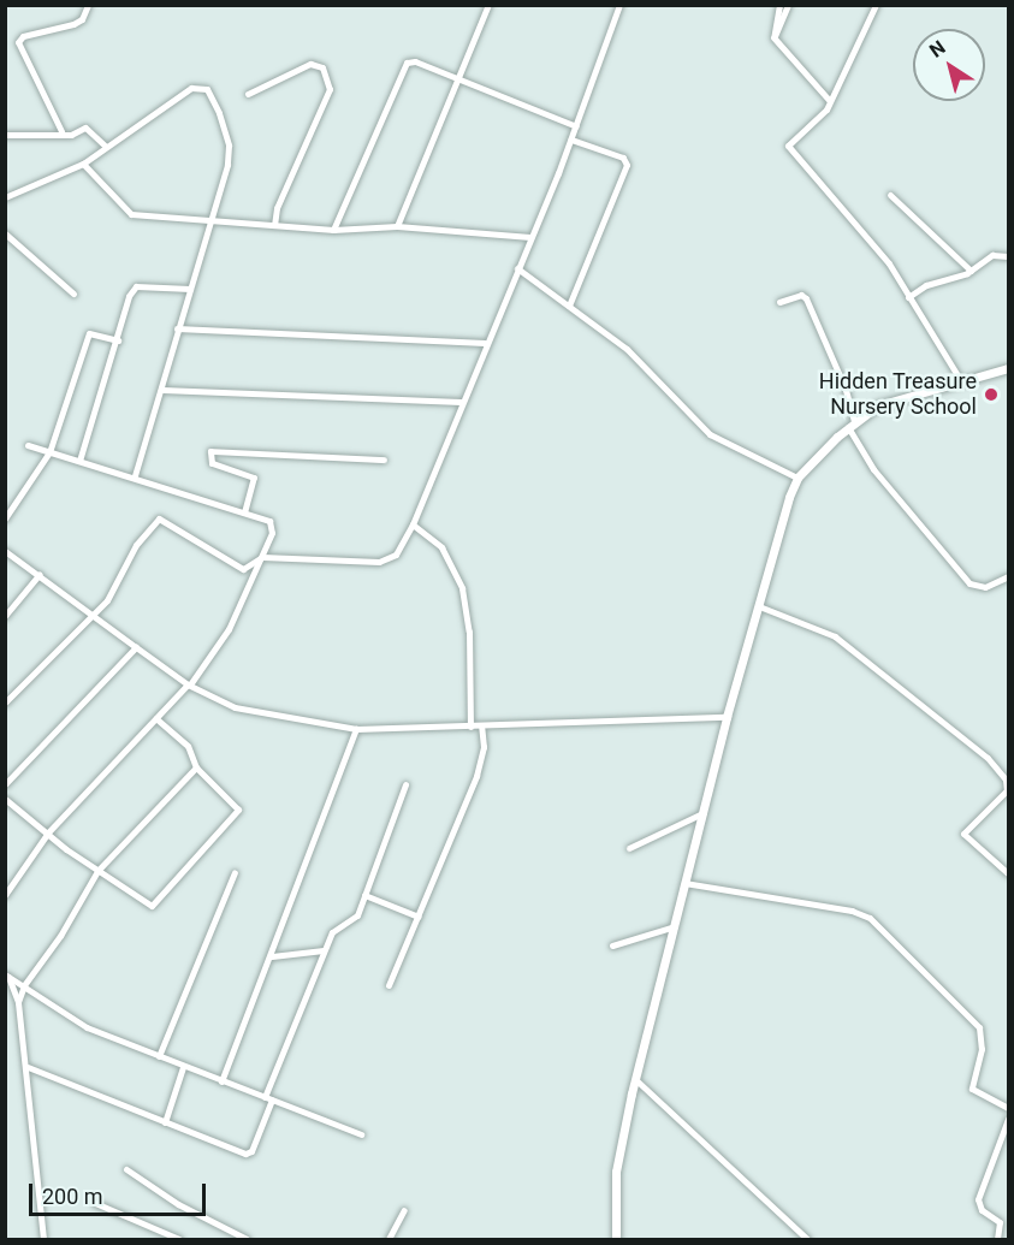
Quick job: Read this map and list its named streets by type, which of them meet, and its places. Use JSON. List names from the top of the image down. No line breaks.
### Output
{"places":["Hidden Treasure Nursery School"],"scale_bar":"200 m","north":"top left"}
